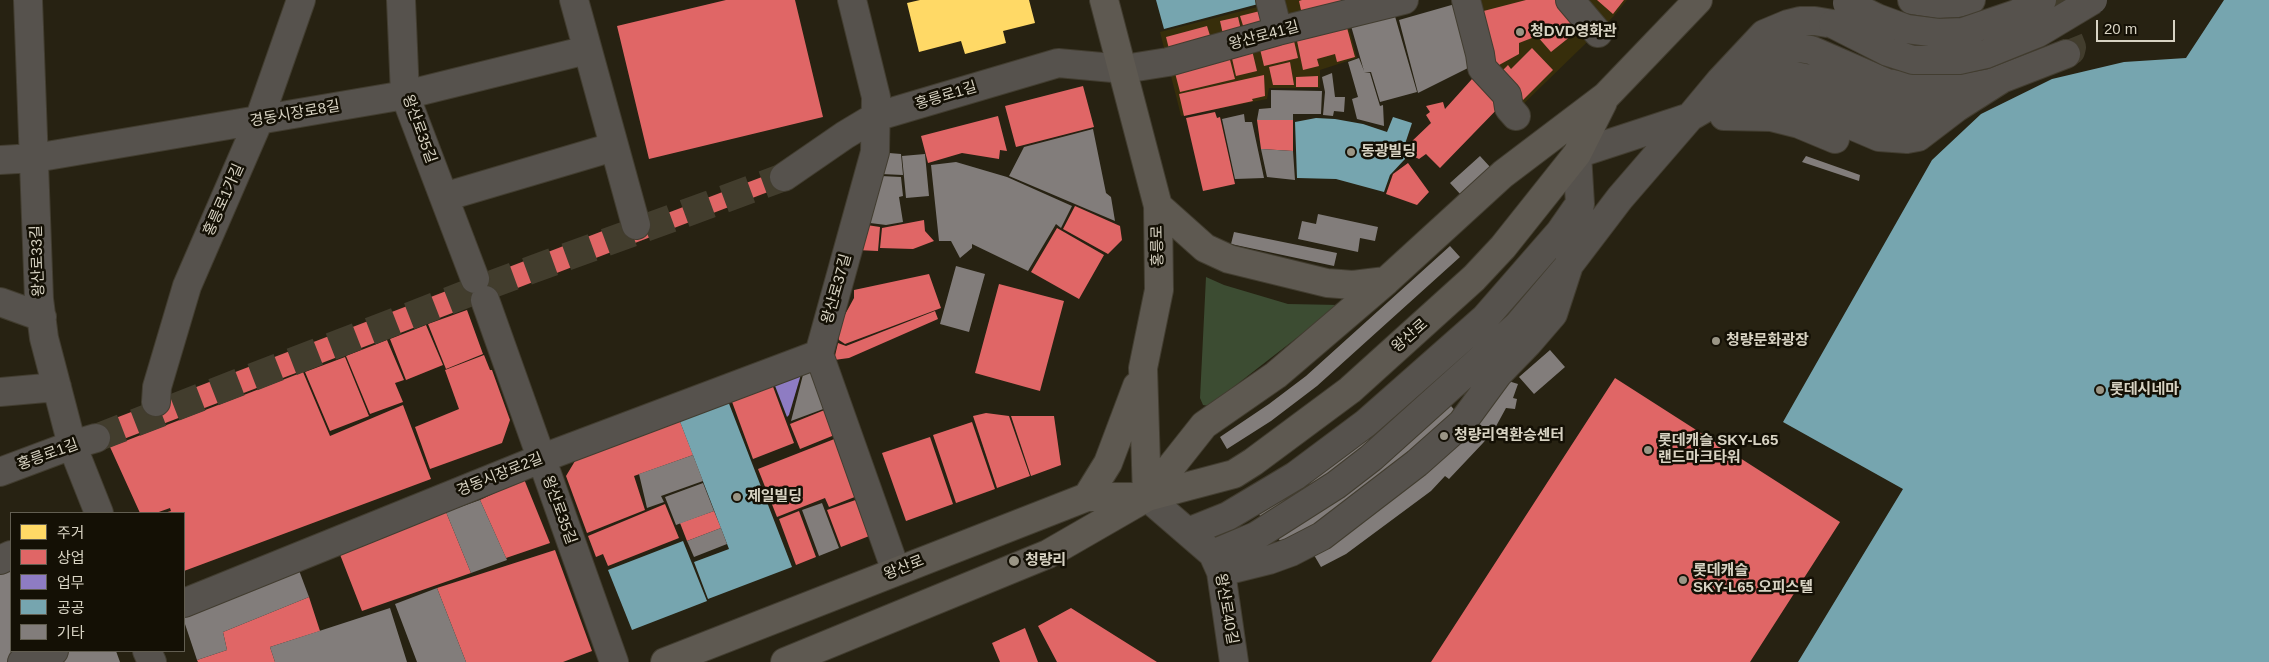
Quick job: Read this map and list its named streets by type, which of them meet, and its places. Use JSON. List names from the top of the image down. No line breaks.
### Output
{"streets":{"main road":["홍릉로","왕산로"],"street":["왕산로41길","홍릉로1길","경동시장로8길","왕산로35길","홍릉로1가길","왕산로33길","왕산로37길","경동시장로2길","왕산로40길"]},"crossings":[["왕산로41길","홍릉로1길"],["왕산로41길","홍릉로"],["홍릉로1길","홍릉로"],["홍릉로1길","왕산로33길"],["홍릉로1길","왕산로37길"],["경동시장로8길","왕산로35길"],["경동시장로8길","홍릉로1가길"],["경동시장로8길","왕산로33길"],["왕산로35길","경동시장로2길"],["홍릉로","왕산로"],["홍릉로","왕산로40길"],["왕산로37길","경동시장로2길"],["왕산로","왕산로40길"]],"places":["청DVD영화관","동광빌딩","청량문화광장","롯데시네마","청량리역환승센터","롯데캐슬 SKY-L65 랜드마크타워","제일빌딩","청량리","롯데캐슬 SKY-L65 오피스텔"],"legend":["주거","상업","업무","공공","기타"],"scale_bar":"20 m"}
